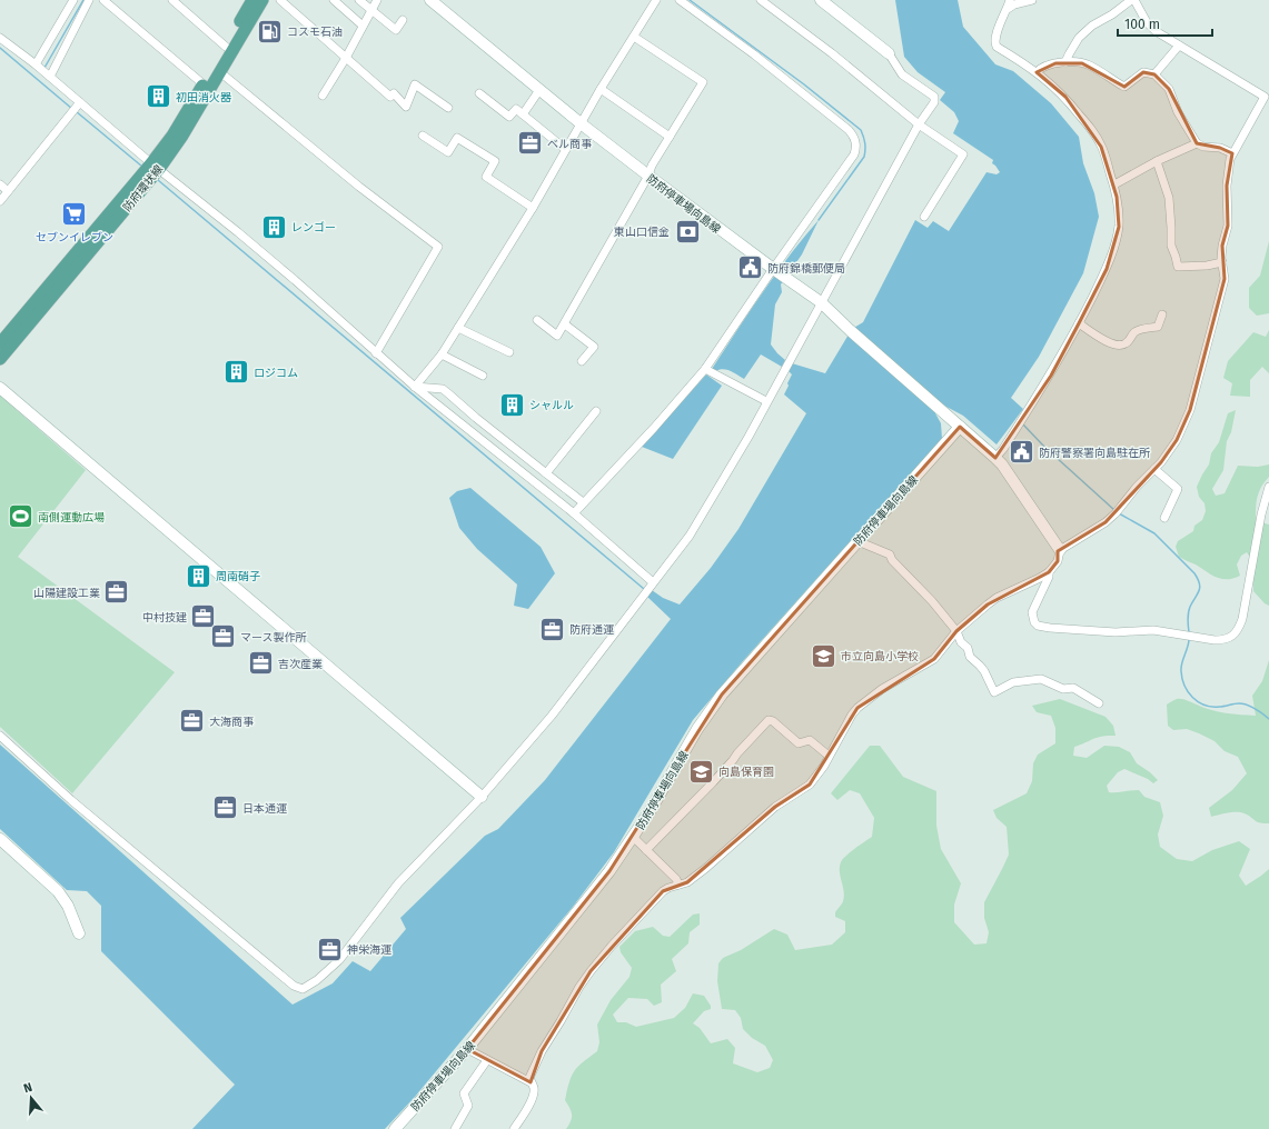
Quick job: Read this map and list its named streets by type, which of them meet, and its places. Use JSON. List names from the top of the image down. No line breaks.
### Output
{"streets":{"main road":["防府環状線","防府停車場向島線"]},"places":{"fuel station":["コスモ石油"],"building":["初田消火器","レンゴー","ロジコム","シャルル","周南硝子"],"office":["ベル商事","山陽建設工業","中村技建","防府通運","マース製作所","吉次産業","大海商事","日本通運","神栄海運"],"supermarket":["セブンイレブン"],"bank":["東山口信金"],"public building":["防府錦橋郵便局","防府警察署向島駐在所"],"sports":["南側運動広場"],"school or university":["市立向島小学校","向島保育園"]},"scale_bar":"100 m","north":"top"}
